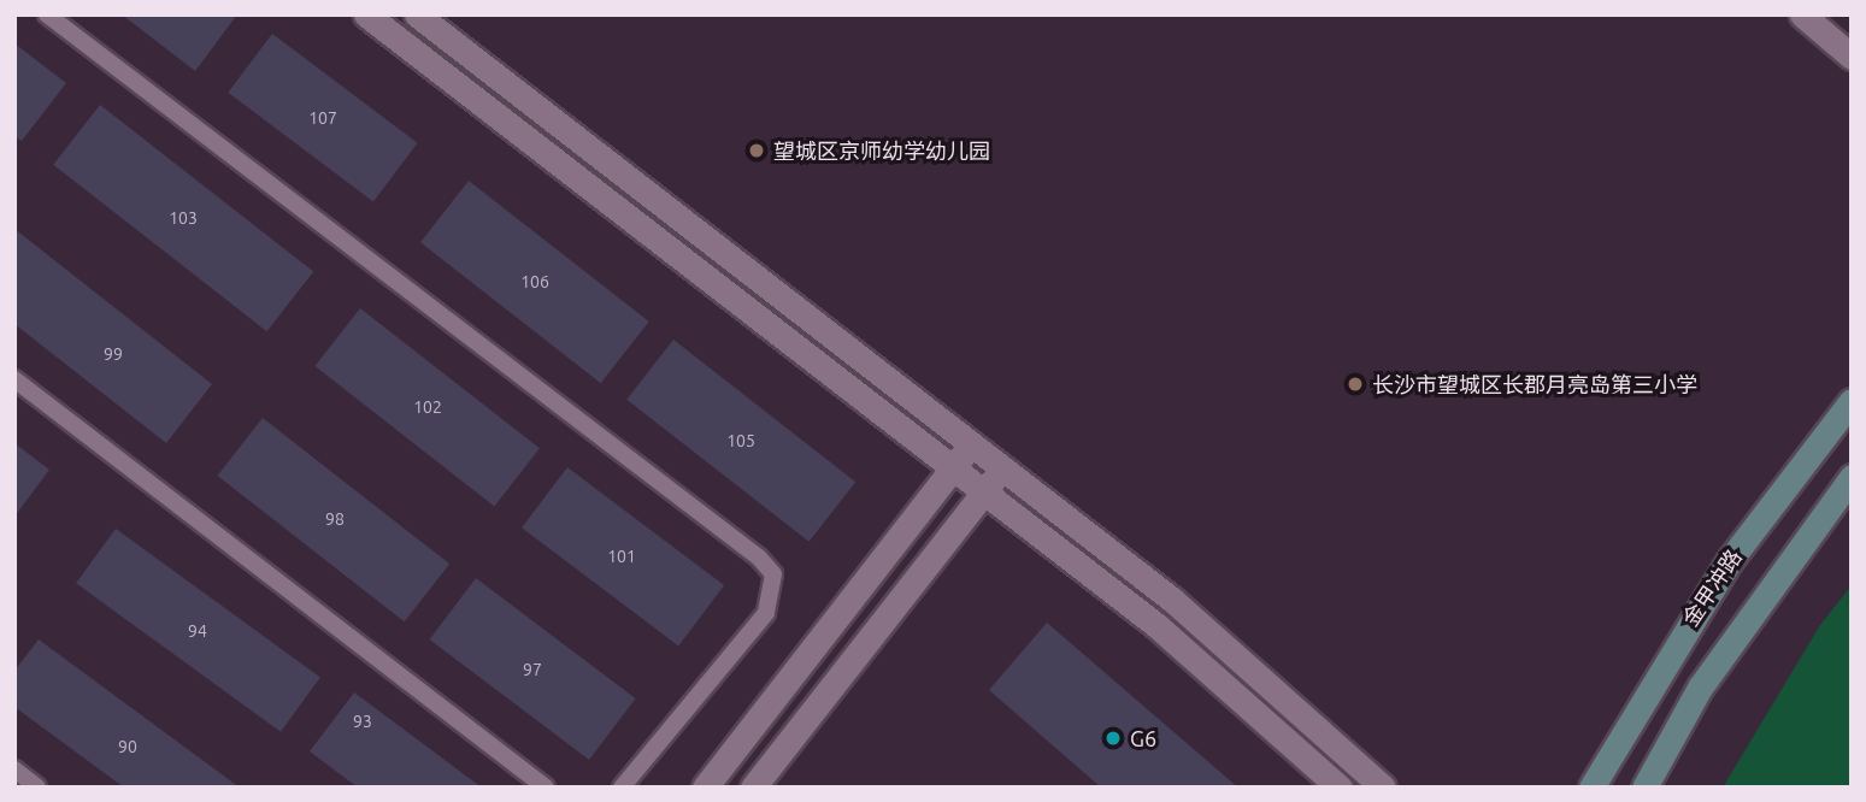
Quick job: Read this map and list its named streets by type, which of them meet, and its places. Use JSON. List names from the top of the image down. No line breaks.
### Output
{"streets":{"main road":["金甲冲路"]},"places":["望城区京师幼学幼儿园","长沙市望城区长郡月亮岛第三小学","G6"],"house_numbers":["107","103","106","99","102","105","98","101","94","97","93","90"]}
